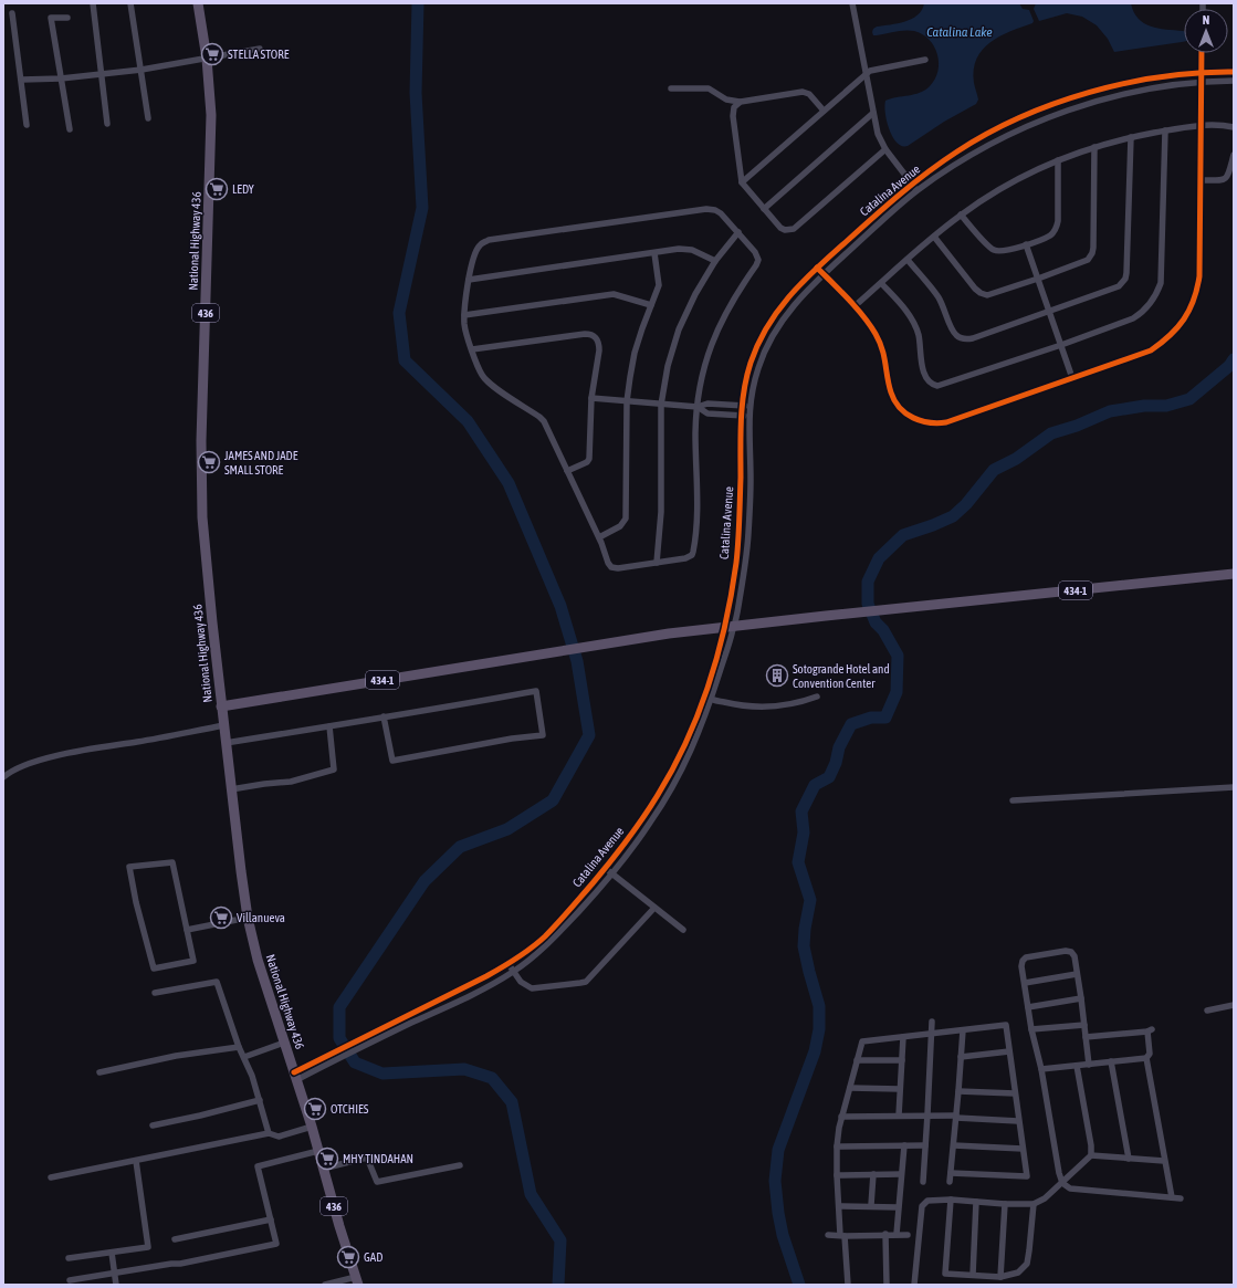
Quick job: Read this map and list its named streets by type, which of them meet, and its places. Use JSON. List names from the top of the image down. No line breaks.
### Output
{"streets":{"main road":["National Highway 436","436","434-1"],"street":["Catalina Avenue"]},"crossings":[["Catalina Avenue","National Highway 436"],["Catalina Avenue","434-1"],["National Highway 436","434-1"]],"water":["Catalina Lake"],"places":{"supermarket":["STELLA STORE","LEDY","JAMES AND JADE SMALL STORE","Villanueva","OTCHIES","MHY TINDAHAN","GAD"],"building":["Sotogrande Hotel and Convention Center"]},"north":"top"}
